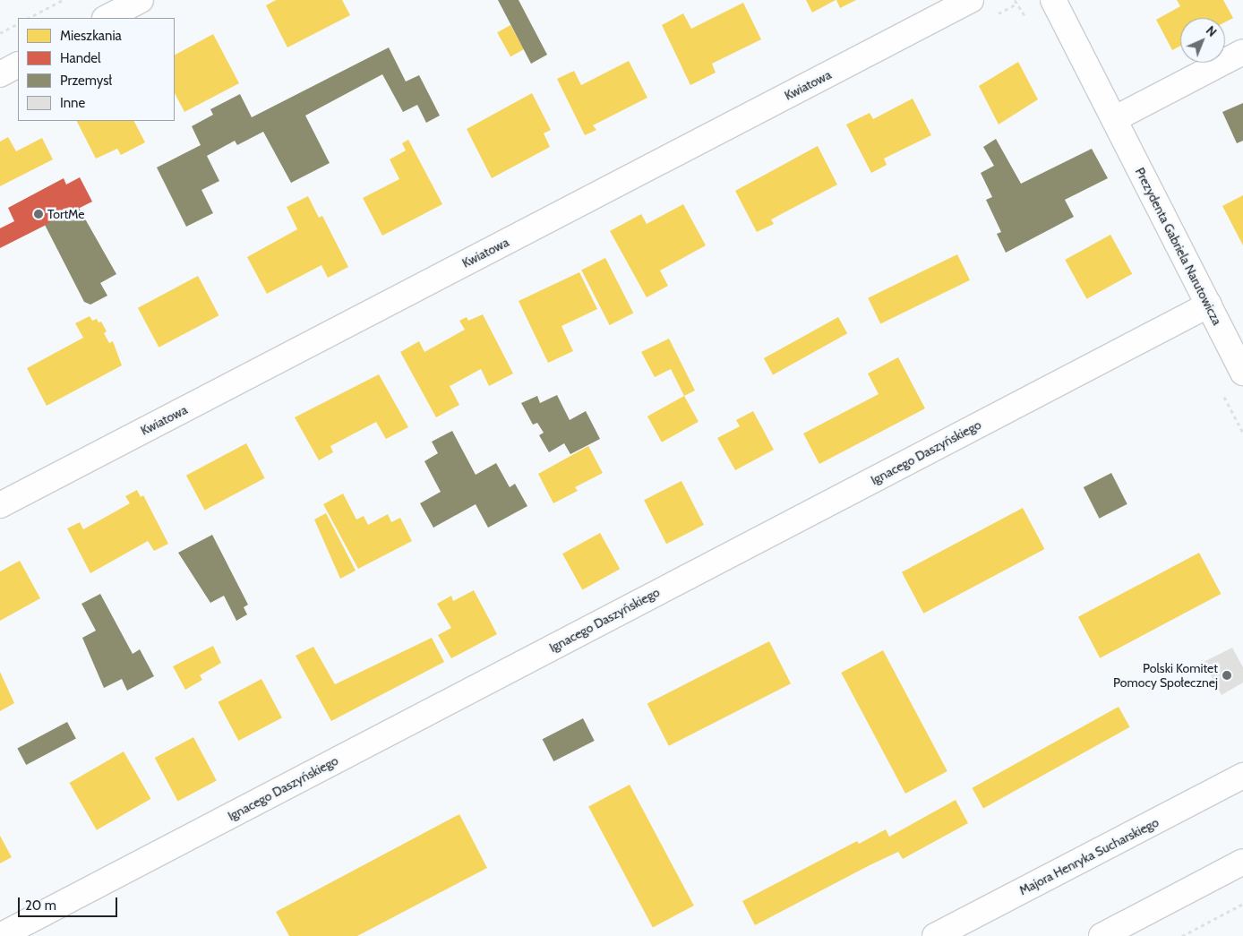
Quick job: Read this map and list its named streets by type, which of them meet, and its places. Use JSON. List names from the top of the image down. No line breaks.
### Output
{"streets":{"street":["Kwiatowa","Prezydenta Gabriela Narutowicza","Ignacego Daszyńskiego","Majora Henryka Sucharskiego"]},"crossings":[["Prezydenta Gabriela Narutowicza","Ignacego Daszyńskiego"]],"places":["TortMe","Polski Komitet Pomocy Społecznej"],"legend":["Mieszkania","Handel","Przemysł","Inne"],"scale_bar":"20 m","north":"top right"}
